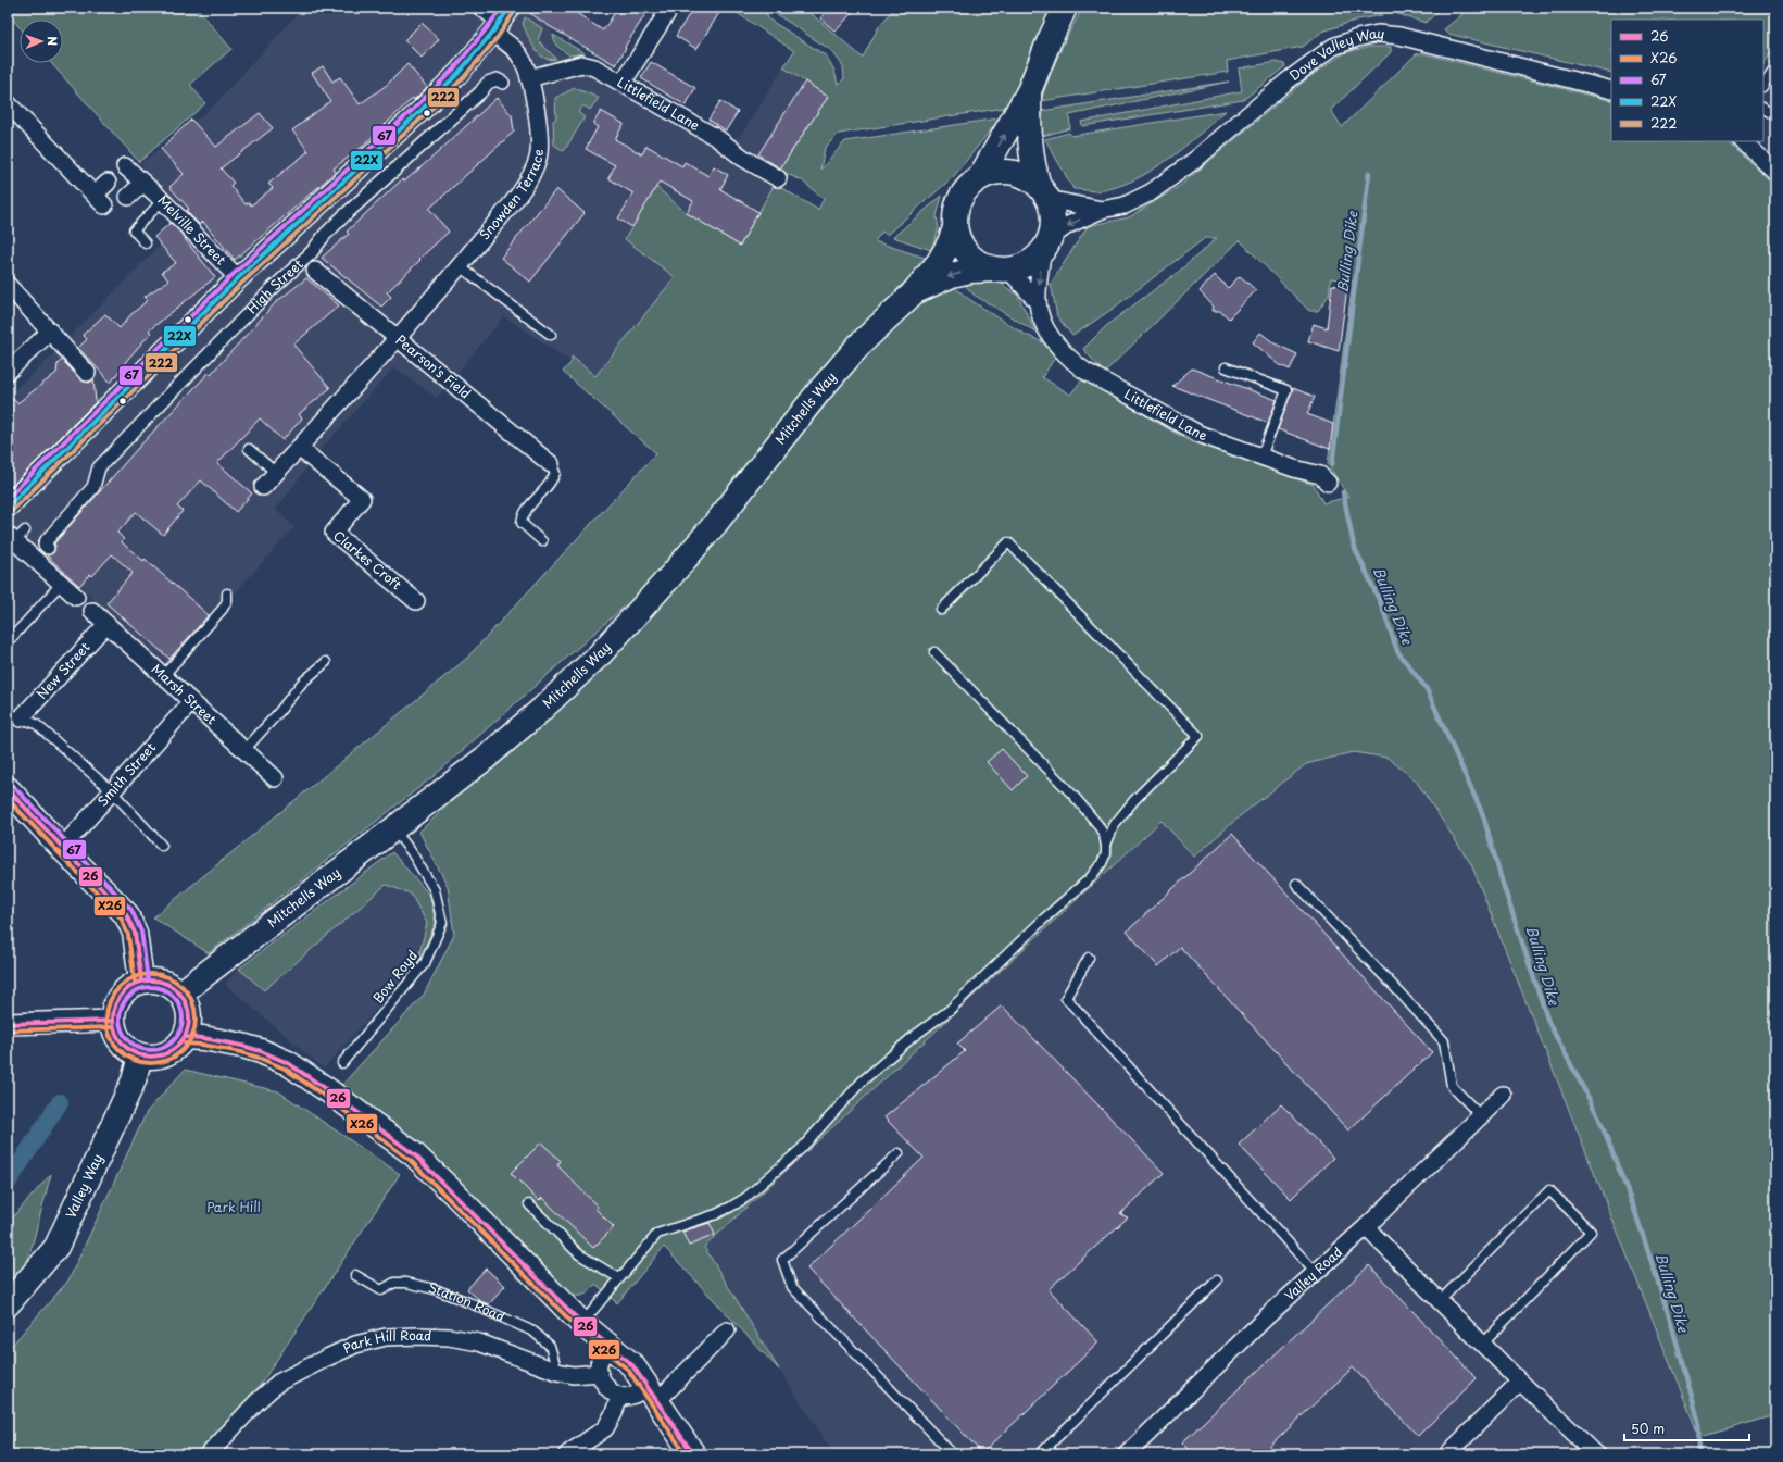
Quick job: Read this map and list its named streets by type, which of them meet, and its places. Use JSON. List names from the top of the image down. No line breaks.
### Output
{"streets":{"main road":["Mitchells Way","Valley Way"],"street":["Dove Valley Way","Littlefield Lane","Snowden Terrace","Melville Street","High Street","Pearson's Field","Clarkes Croft","New Street","Marsh Street","Smith Street","Valley Road","Park Hill Road"],"lane":["Bow Royd","Station Road"]},"crossings":[["Dove Valley Way","Littlefield Lane"],["Dove Valley Way","Mitchells Way"],["Littlefield Lane","Snowden Terrace"],["Littlefield Lane","Mitchells Way"],["Snowden Terrace","Pearson's Field"],["Mitchells Way","Bow Royd"],["Mitchells Way","Valley Way"],["New Street","Marsh Street"],["Marsh Street","Smith Street"],["Station Road","Park Hill Road"]],"water":["Bulling Dike"],"parks":["Park Hill"],"lines":["transit line 67","transit line 22X","transit line 222","transit line 26","transit line X26"],"legend":["26","X26","67","22X","222"],"scale_bar":"50 m","north":"right"}
